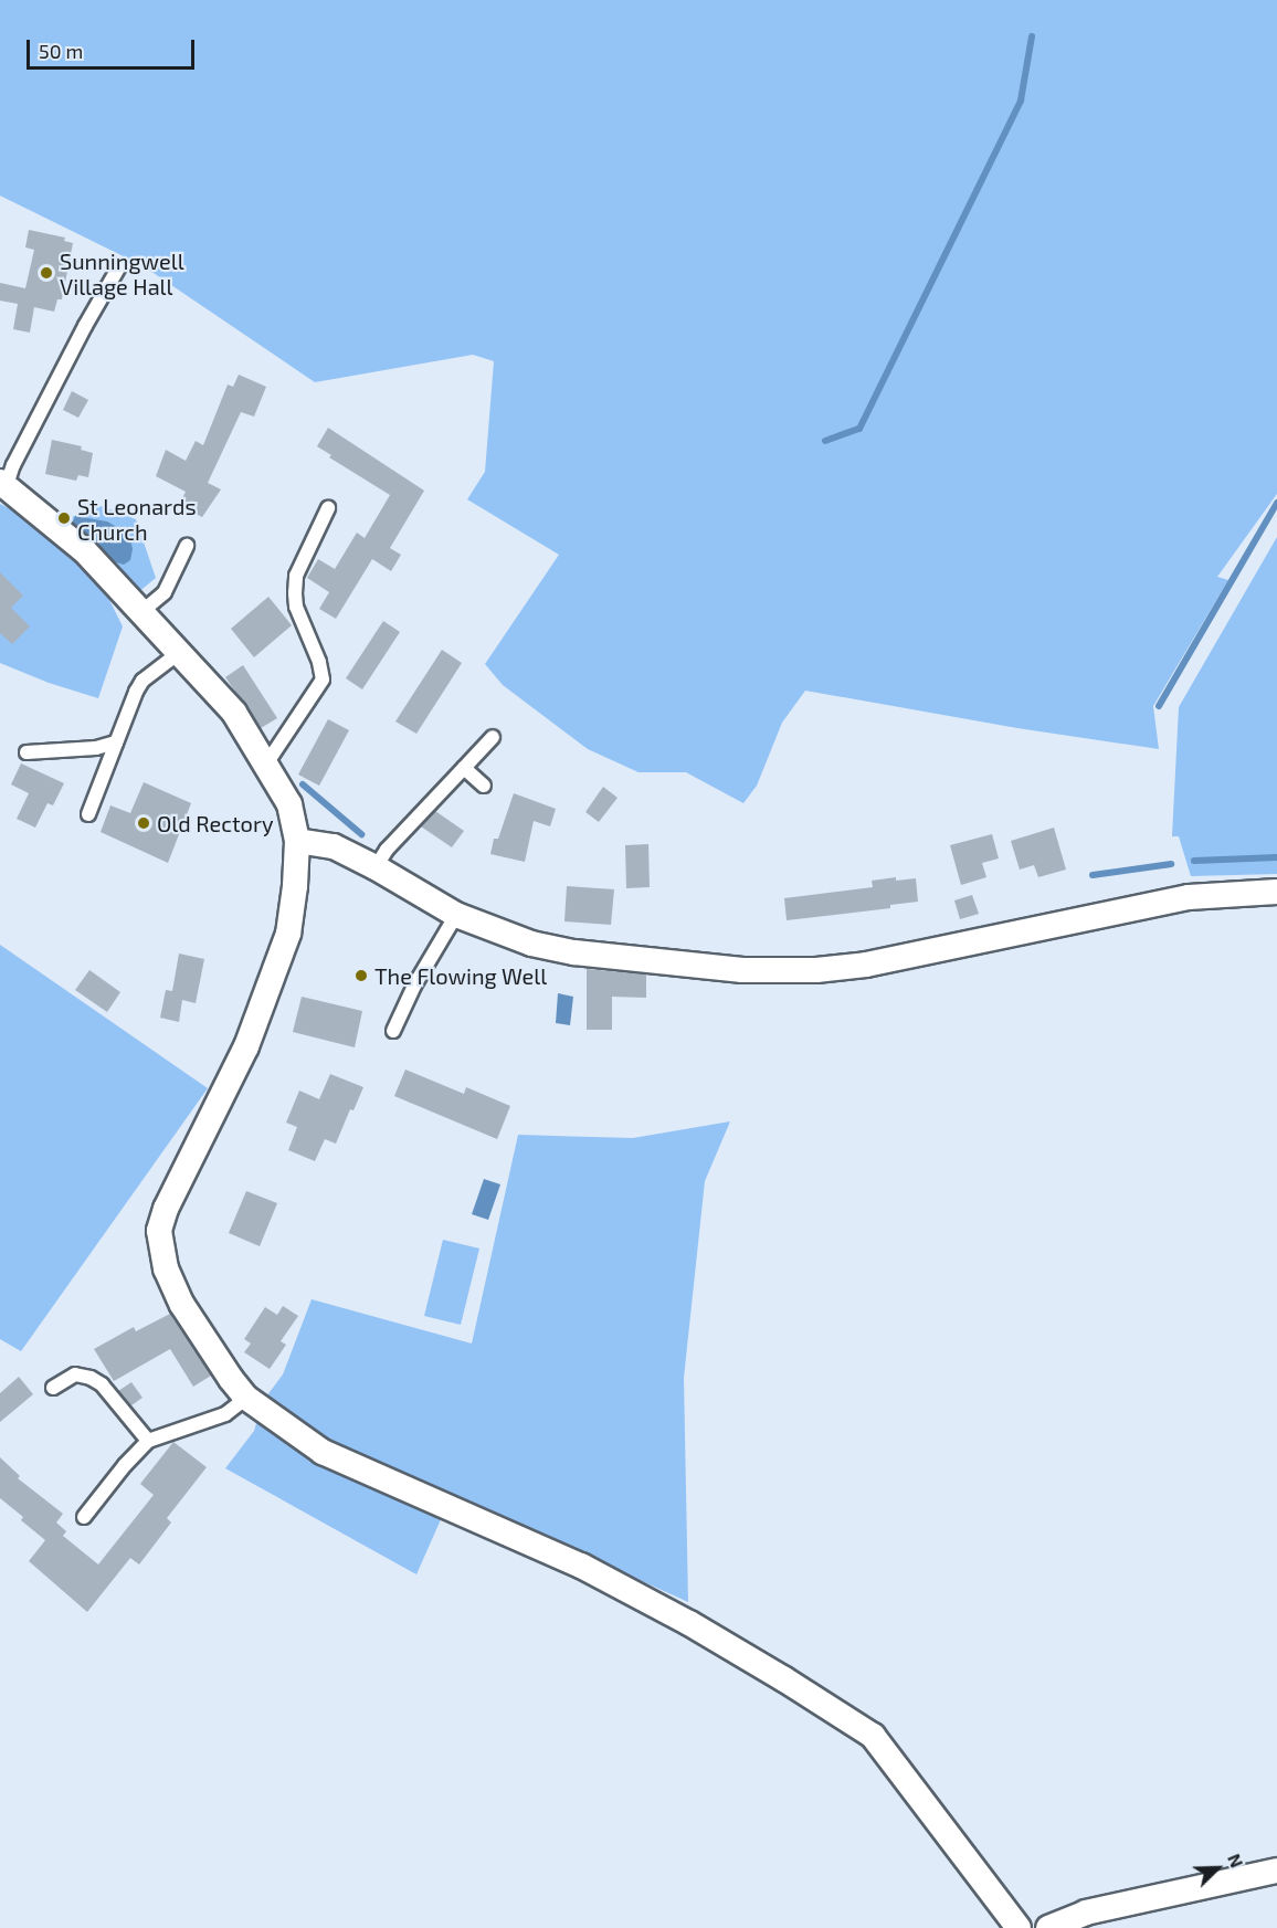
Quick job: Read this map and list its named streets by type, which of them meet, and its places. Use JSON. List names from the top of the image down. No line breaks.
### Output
{"places":["Sunningwell Village Hall","St Leonards Church","Old Rectory","The Flowing Well"],"scale_bar":"50 m","north":"top right"}
